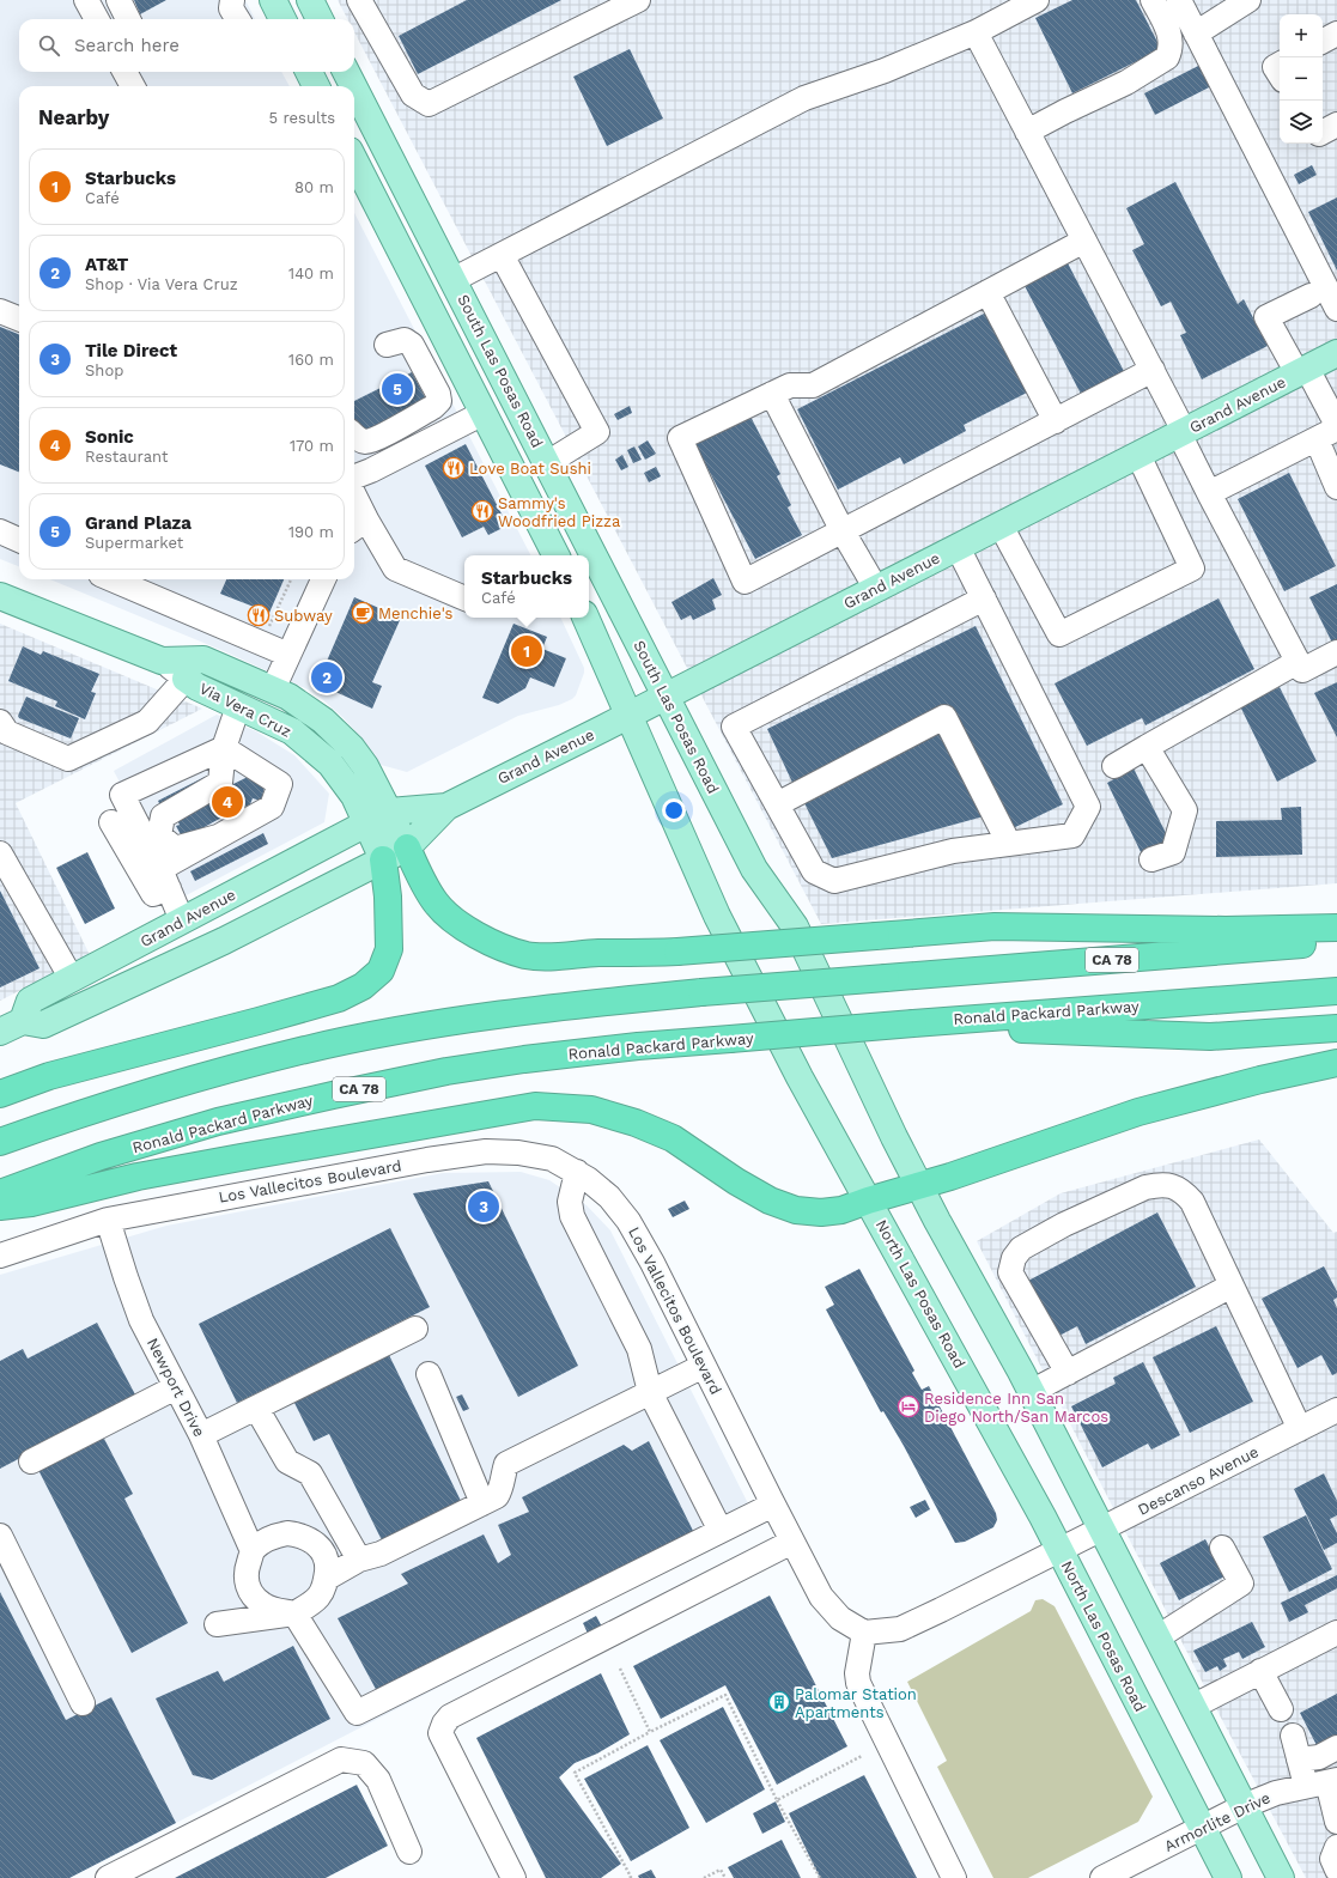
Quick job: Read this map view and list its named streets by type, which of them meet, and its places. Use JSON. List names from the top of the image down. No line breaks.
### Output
{"streets":{"highway":["CA 78","Ronald Packard Parkway"],"main road":["South Las Posas Road","Grand Avenue","Via Vera Cruz","North Las Posas Road"],"street":["Los Vallecitos Boulevard","Newport Drive","Descanso Avenue","Armorlite Drive"]},"crossings":[["South Las Posas Road","Grand Avenue"],["Grand Avenue","Via Vera Cruz"],["Grand Avenue","North Las Posas Road"],["Los Vallecitos Boulevard","Newport Drive"],["North Las Posas Road","Descanso Avenue"],["North Las Posas Road","Armorlite Drive"]],"places":{"restaurant":["Love Boat Sushi","Sammy's Woodfried Pizza","Subway"],"cafe":["Menchie's"],"hotel":["Residence Inn San Diego North/San Marcos"],"building":["Palomar Station Apartments"]},"page":{"map_buttons":["+","−"],"search":"Search here","heading":["Nearby","5 results"],"list":[{"mark":"1","name":"Starbucks","note":"Café","value":"80 m"},{"mark":"2","name":"AT&T","note":"Shop · Via Vera Cruz","value":"140 m"},{"mark":"3","name":"Tile Direct","note":"Shop","value":"160 m"},{"mark":"4","name":"Sonic","note":"Restaurant","value":"170 m"},{"mark":"5","name":"Grand Plaza","note":"Supermarket","value":"190 m"}],"pins":["5","1","2","4","3"],"popup":["Starbucks","Café"]}}
